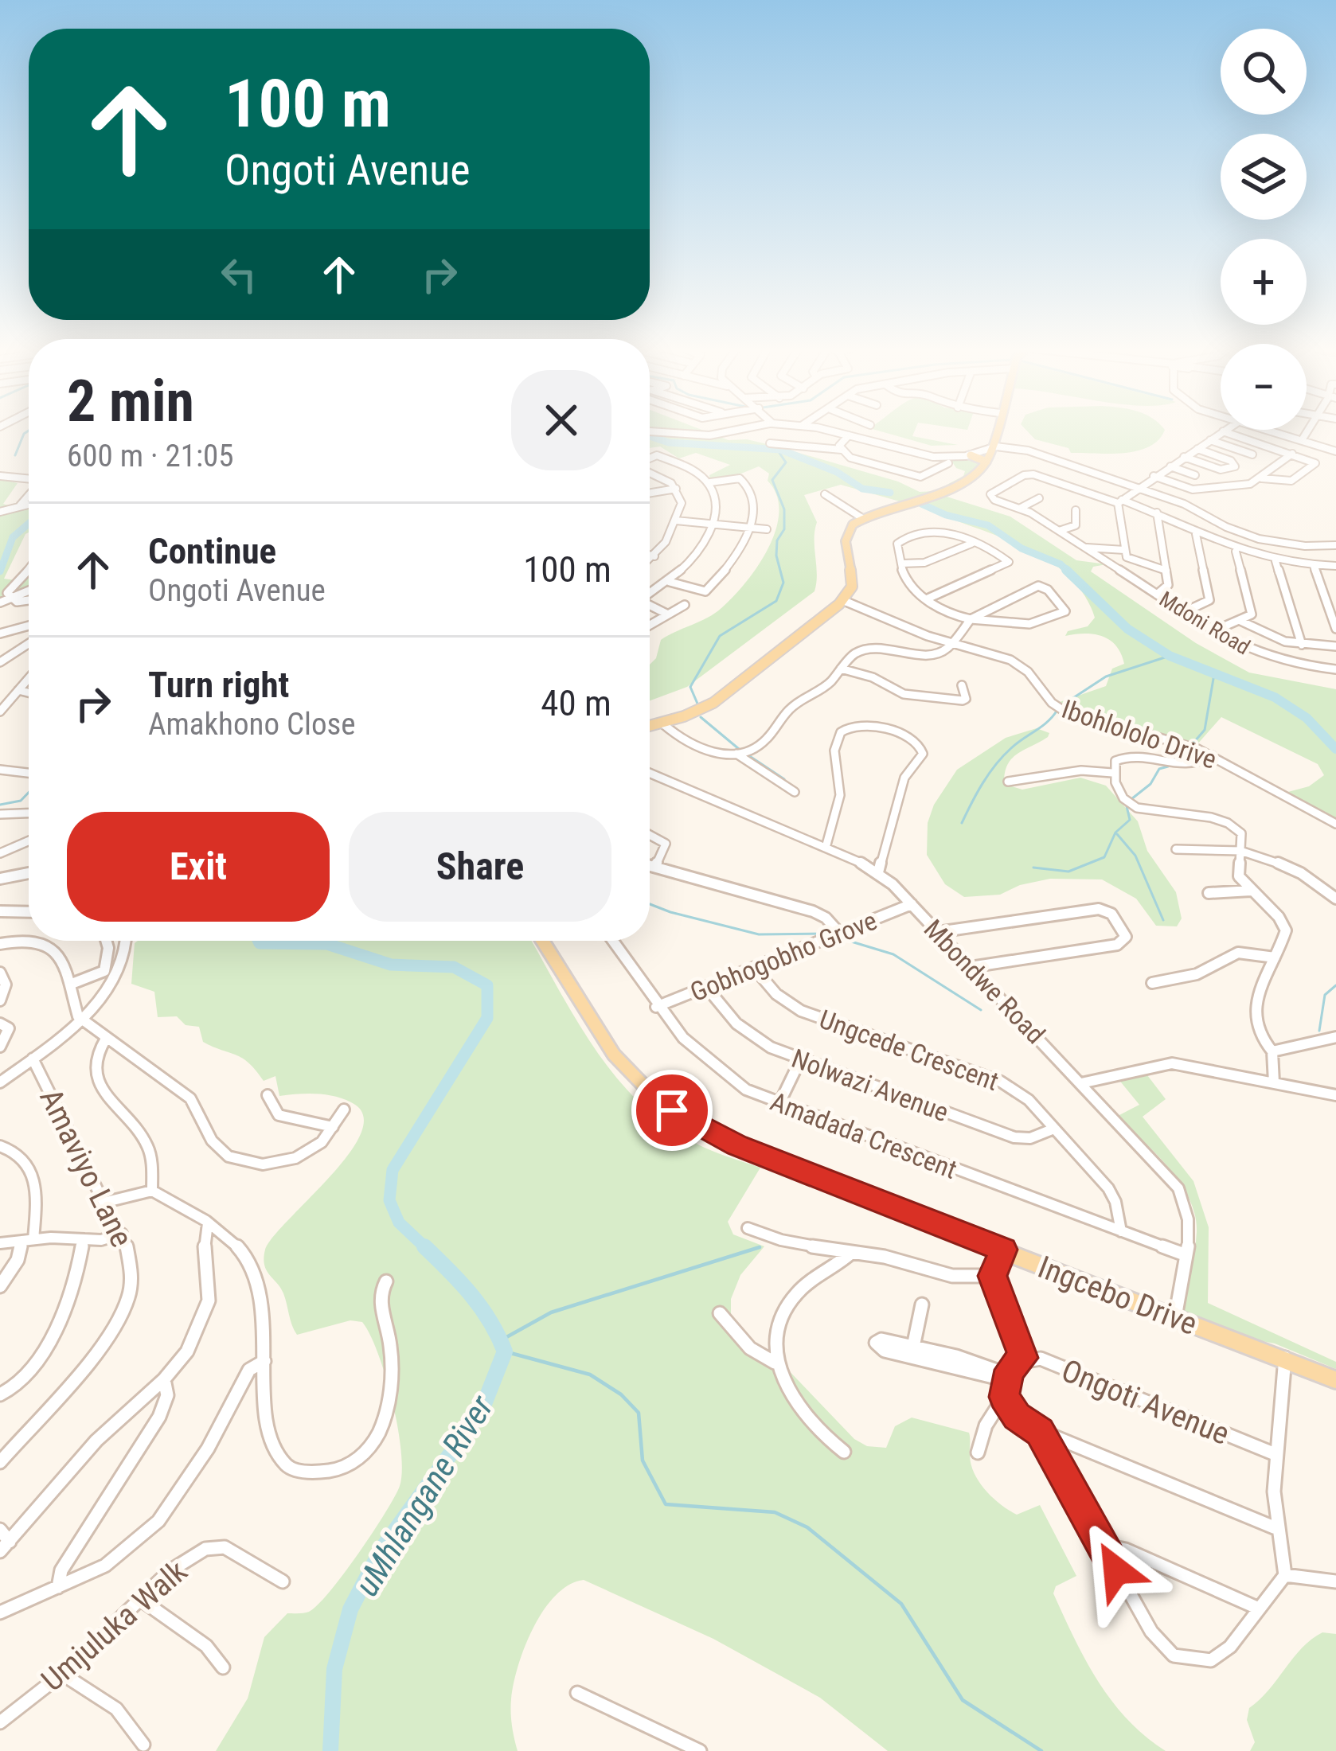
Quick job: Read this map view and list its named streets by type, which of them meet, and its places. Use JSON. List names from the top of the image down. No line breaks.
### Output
{"streets":{"main road":["Ingcebo Drive"],"street":["Mdoni Road","Ibohlololo Drive","Gobhogobho Grove","Mbondwe Road","Ungcede Crescent","Nolwazi Avenue","Amadada Crescent","Amaviyo Lane","Ongoti Avenue","Umjuluka Walk"]},"crossings":[["Gobhogobho Grove","Mbondwe Road"],["Gobhogobho Grove","Ungcede Crescent"],["Gobhogobho Grove","Nolwazi Avenue"],["Gobhogobho Grove","Amadada Crescent"],["Mbondwe Road","Amadada Crescent"],["Mbondwe Road","Ingcebo Drive"],["Ungcede Crescent","Nolwazi Avenue"],["Ungcede Crescent","Amadada Crescent"]],"water":["uMhlangane River"],"page":{"map_buttons":["+","−"],"turn":["100 m","Ongoti Avenue"],"heading":["2 min","600 m · 21:05"],"list":[{"name":"Continue","note":"Ongoti Avenue","value":"100 m"},{"name":"Turn right","note":"Amakhono Close","value":"40 m"}],"buttons":["Exit","Share"]}}
